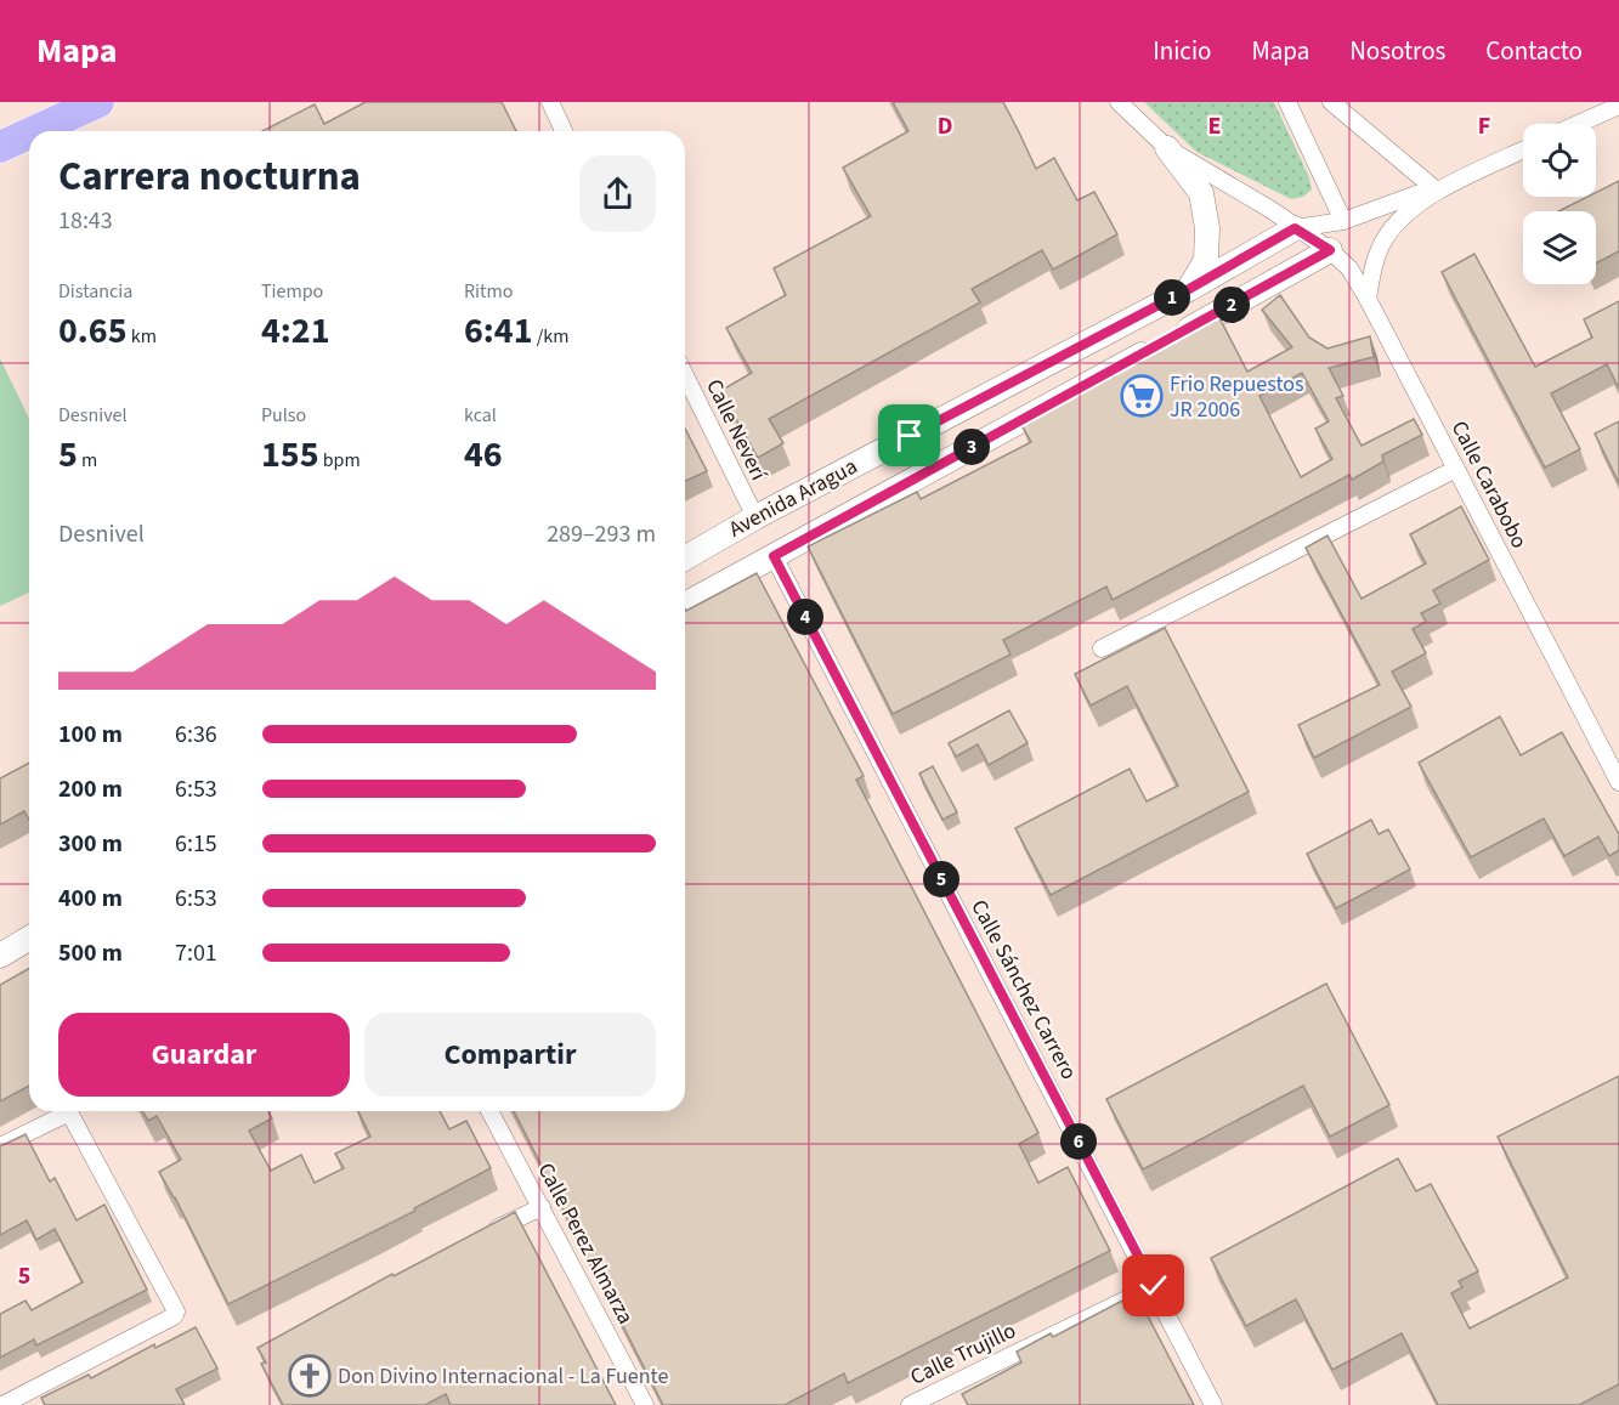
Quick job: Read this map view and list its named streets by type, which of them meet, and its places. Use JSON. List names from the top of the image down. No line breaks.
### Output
{"streets":{"street":["Calle Neverí","Calle Carabobo","Avenida Aragua","Calle Sánchez Carrero","Calle Perez Almarza","Calle Trujillo"]},"crossings":[["Calle Neverí","Avenida Aragua"],["Calle Carabobo","Avenida Aragua"],["Avenida Aragua","Calle Sánchez Carrero"],["Calle Sánchez Carrero","Calle Trujillo"]],"places":{"supermarket":["Frio Repuestos JR 2006"],"church":["Don Divino Internacional - La Fuente"]},"page":{"header":"Mapa","nav":["Inicio","Mapa","Nosotros","Contacto"],"heading":["Carrera nocturna","18:43"],"stats":[["Distancia","0.65 km"],["Tiempo","4:21"],["Ritmo","6:41 /km"],["Desnivel","5 m"],["Pulso","155 bpm"],["kcal","46"]],"pins":["1","2","3","4","5","6"],"chart":["Desnivel","289–293 m"],"list":[{"name":"100 m","note":"6:36"},{"name":"200 m","note":"6:53"},{"name":"300 m","note":"6:15"},{"name":"400 m","note":"6:53"},{"name":"500 m","note":"7:01"}],"buttons":["Guardar","Compartir"]},"grid":{"columns":["D","E","F"],"rows":["5"]}}
